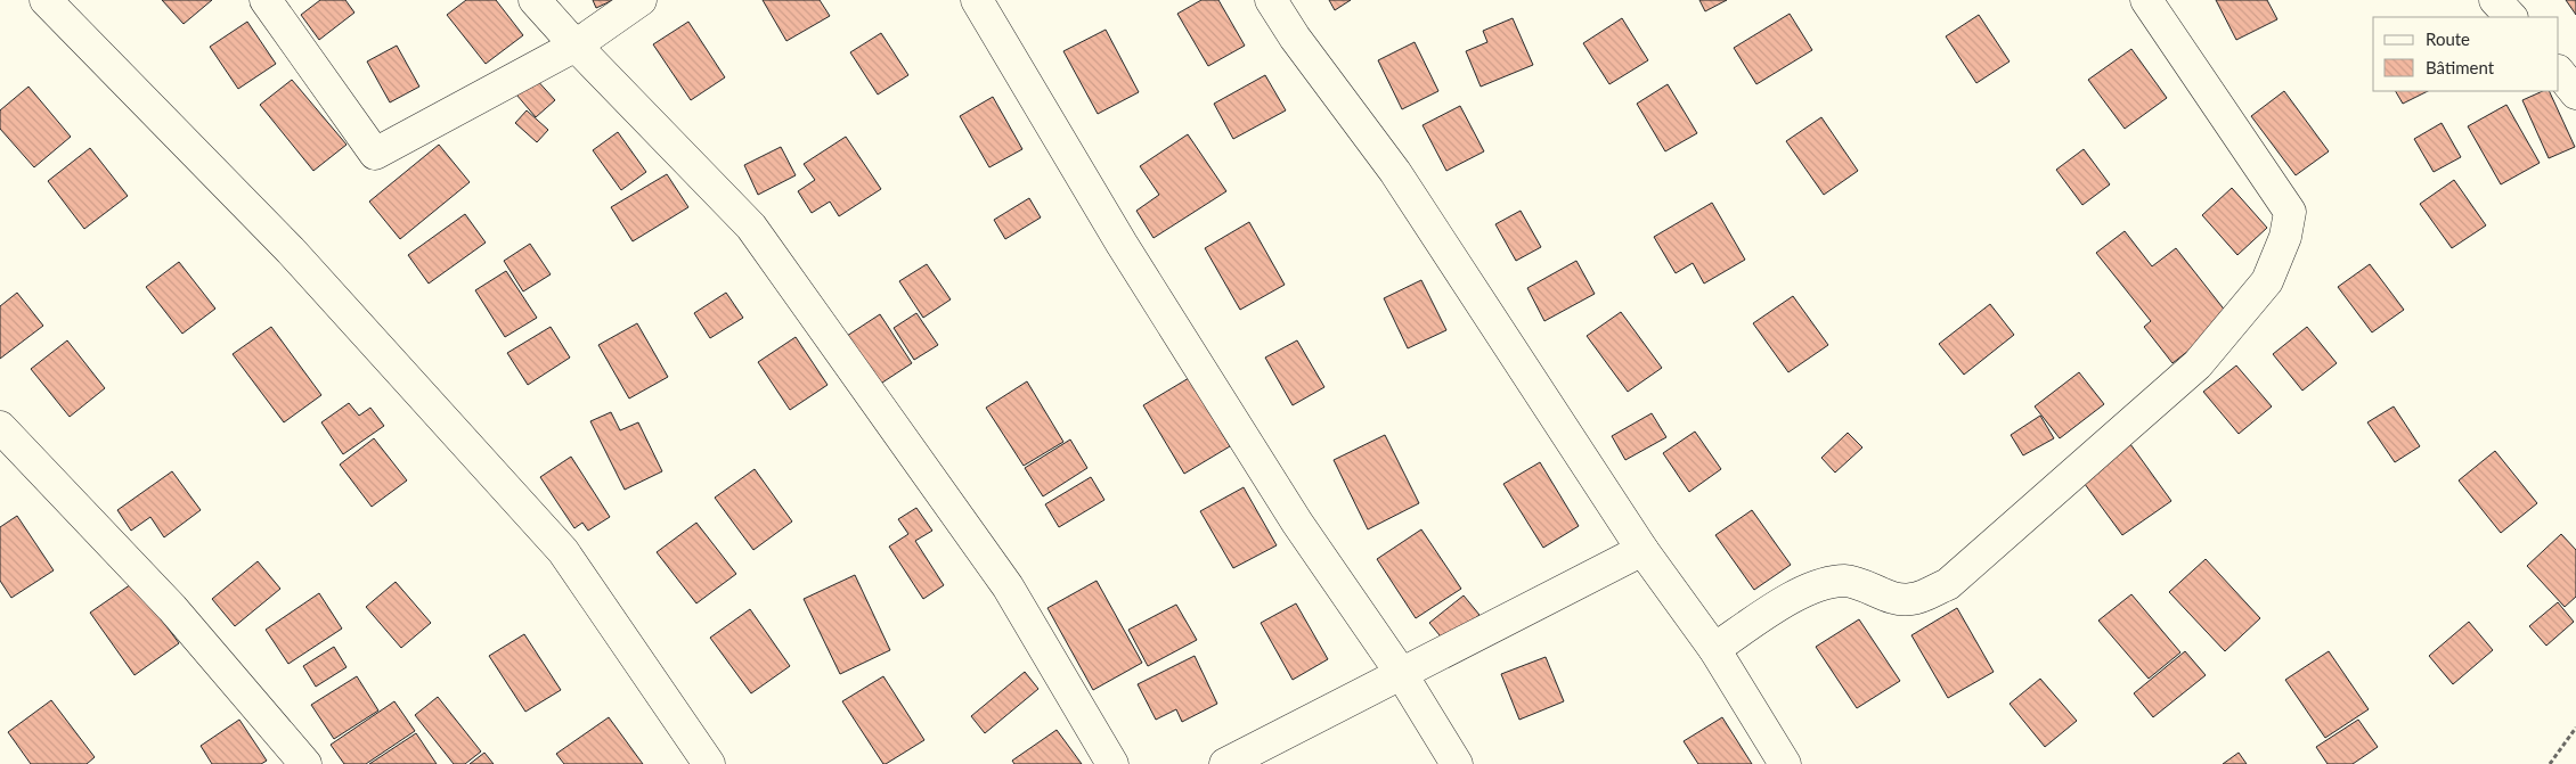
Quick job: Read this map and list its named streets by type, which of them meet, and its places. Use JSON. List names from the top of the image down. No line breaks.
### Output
{"legend":["Route","Bâtiment"]}
